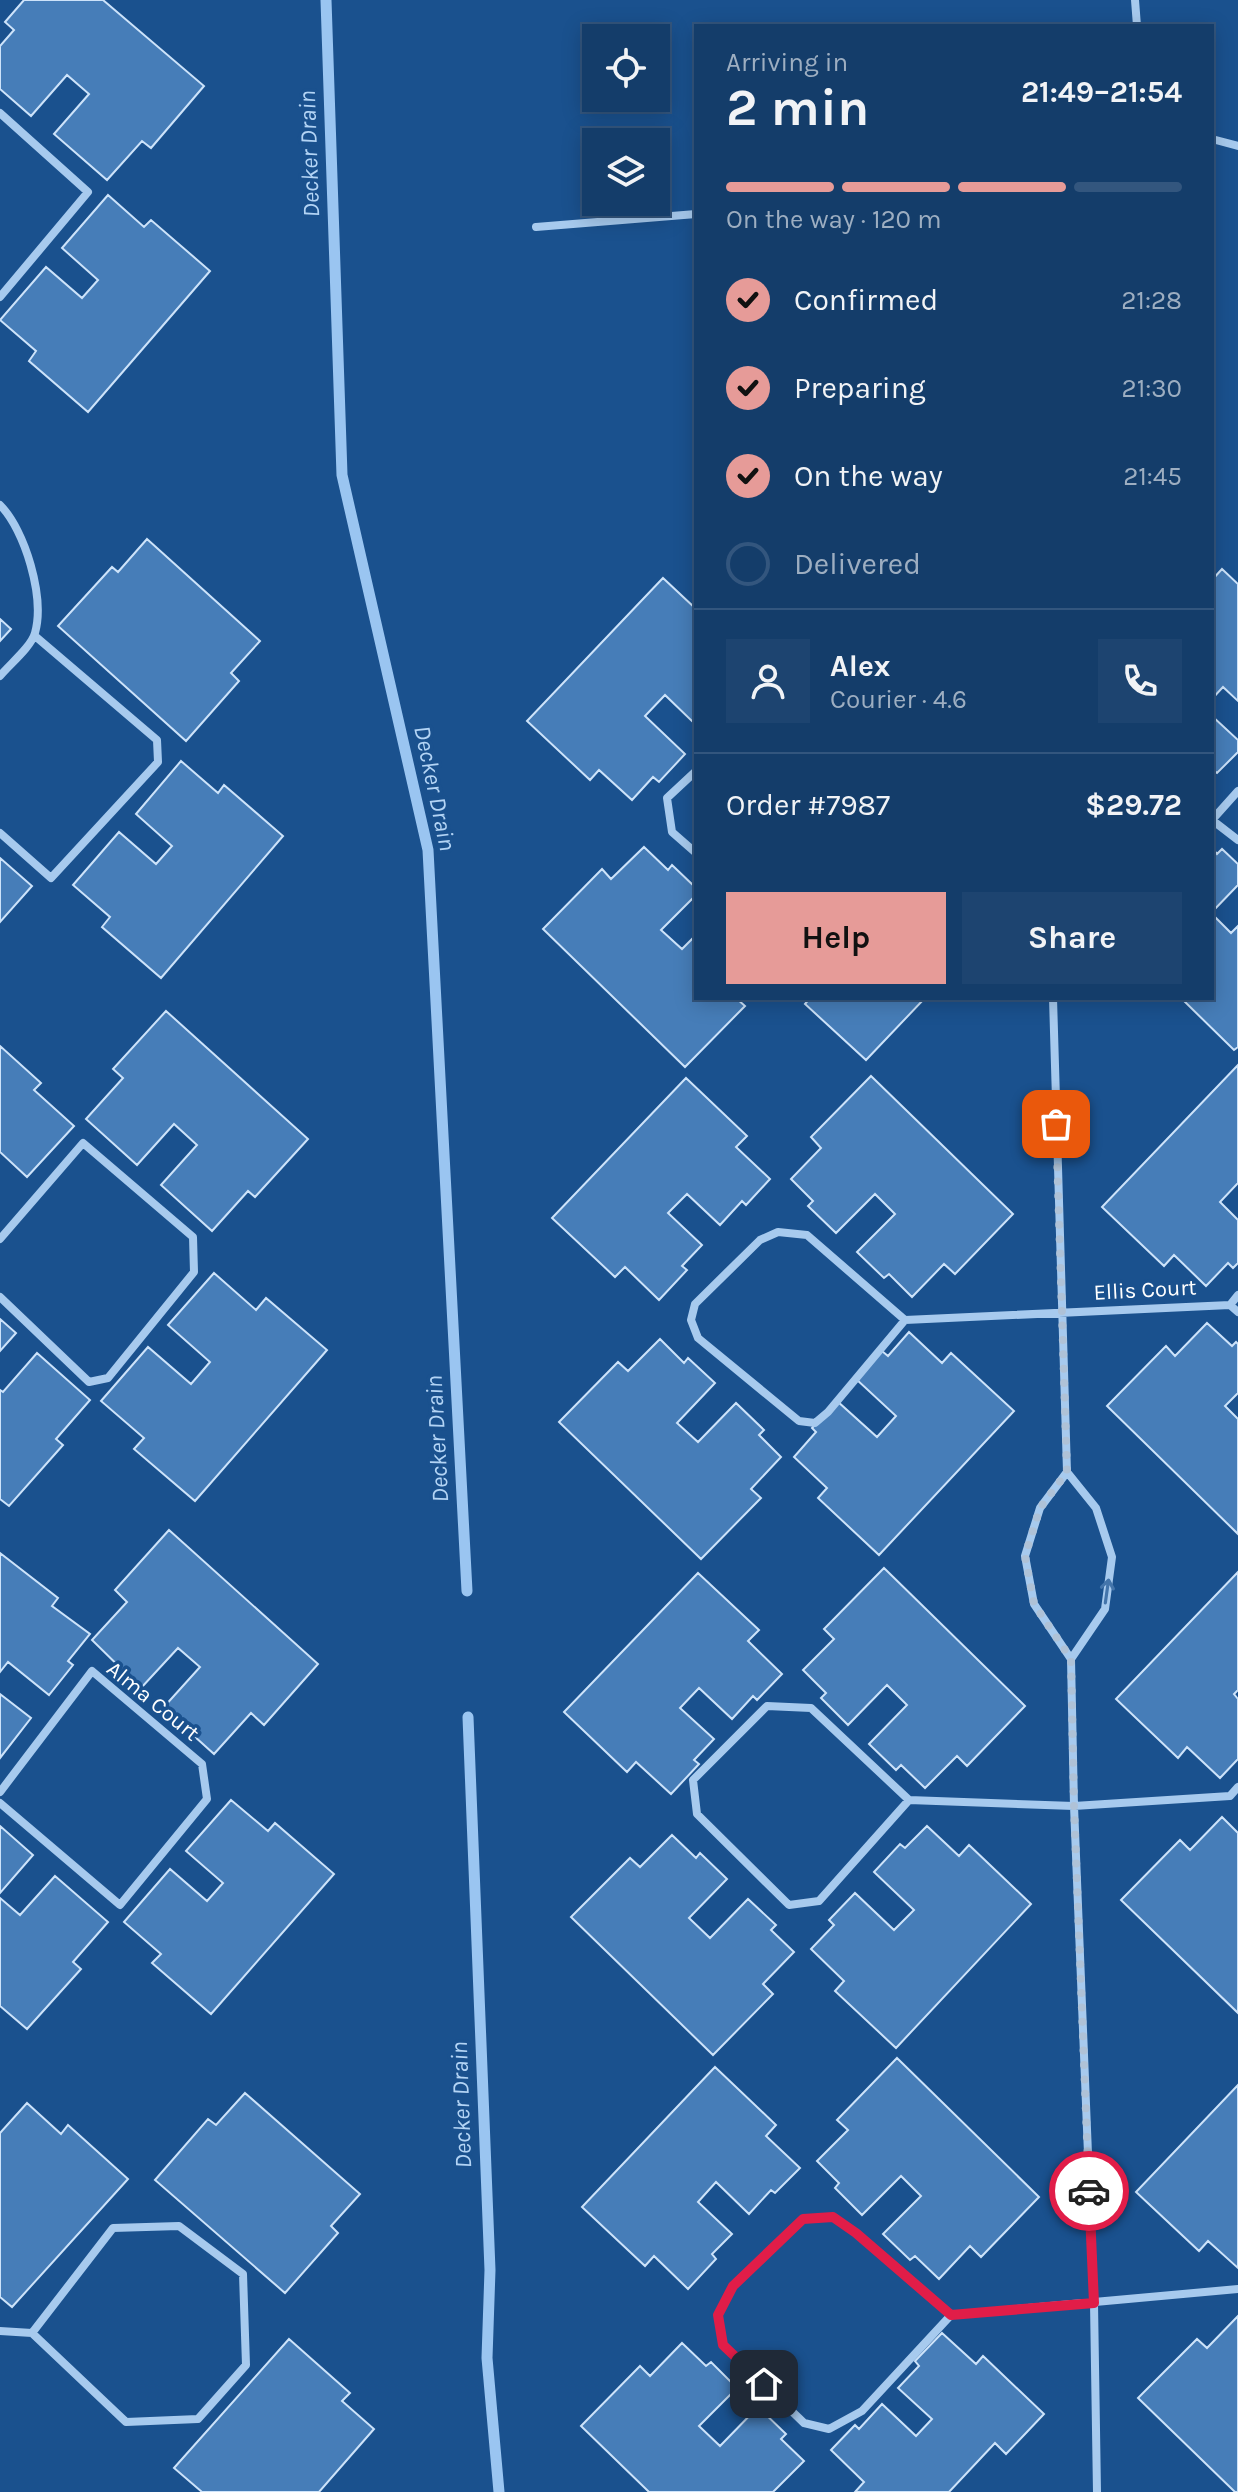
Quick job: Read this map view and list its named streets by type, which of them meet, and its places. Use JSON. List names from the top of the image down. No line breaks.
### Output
{"streets":{"street":["Ellis Court","Alma Court"]},"water":["Decker Drain"],"page":{"heading":["2 min","Arriving in","21:49–21:54"],"panel":["Alex","Courier · 4.6","Order #7987","$29.72"],"bar":"On the way · 120 m","list":[["Confirmed","21:28"],["Preparing","21:30"],["On the way","21:45"],"Delivered"],"buttons":["Help","Share"]}}
